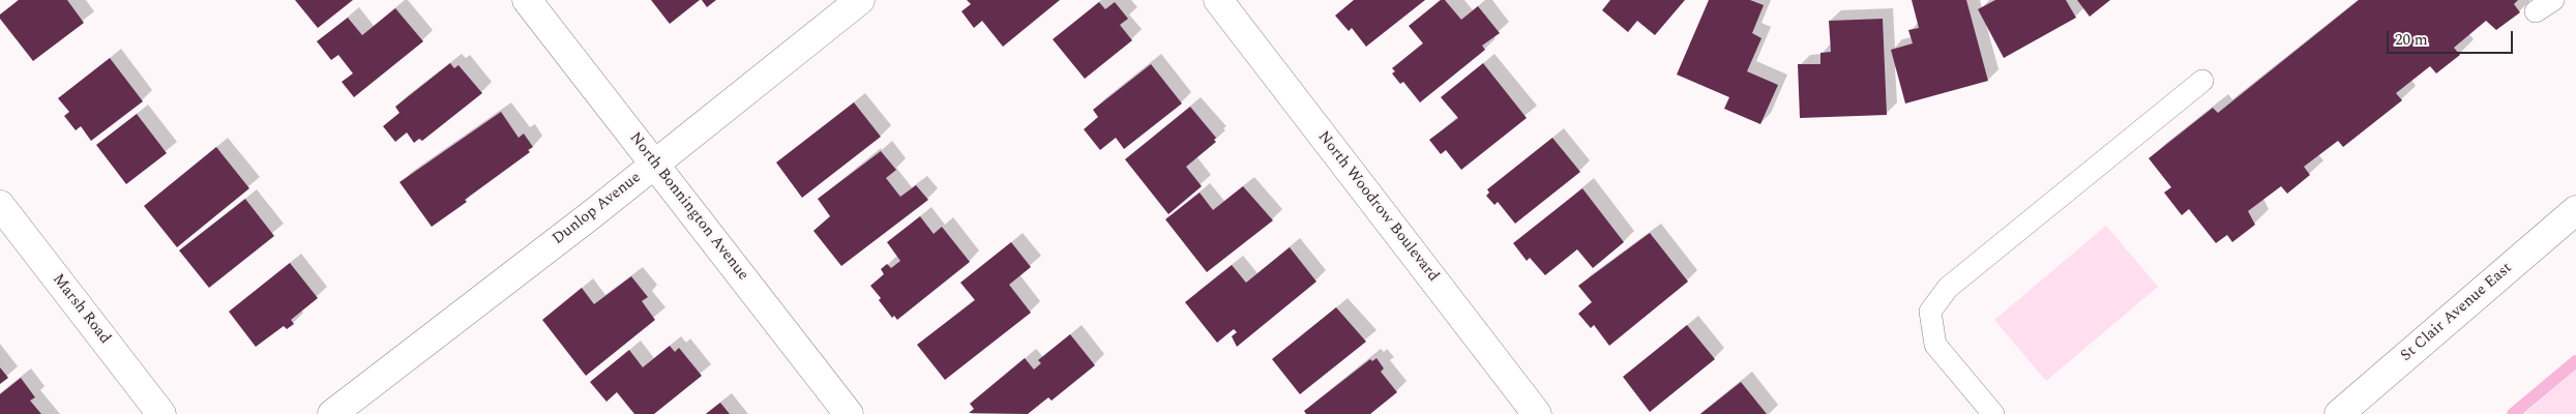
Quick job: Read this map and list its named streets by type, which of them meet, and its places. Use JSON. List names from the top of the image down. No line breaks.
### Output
{"streets":{"street":["North Bonnington Avenue","North Woodrow Boulevard","Dunlop Avenue","Marsh Road","St Clair Avenue East"]},"crossings":[["North Bonnington Avenue","Dunlop Avenue"]],"scale_bar":"20 m"}
